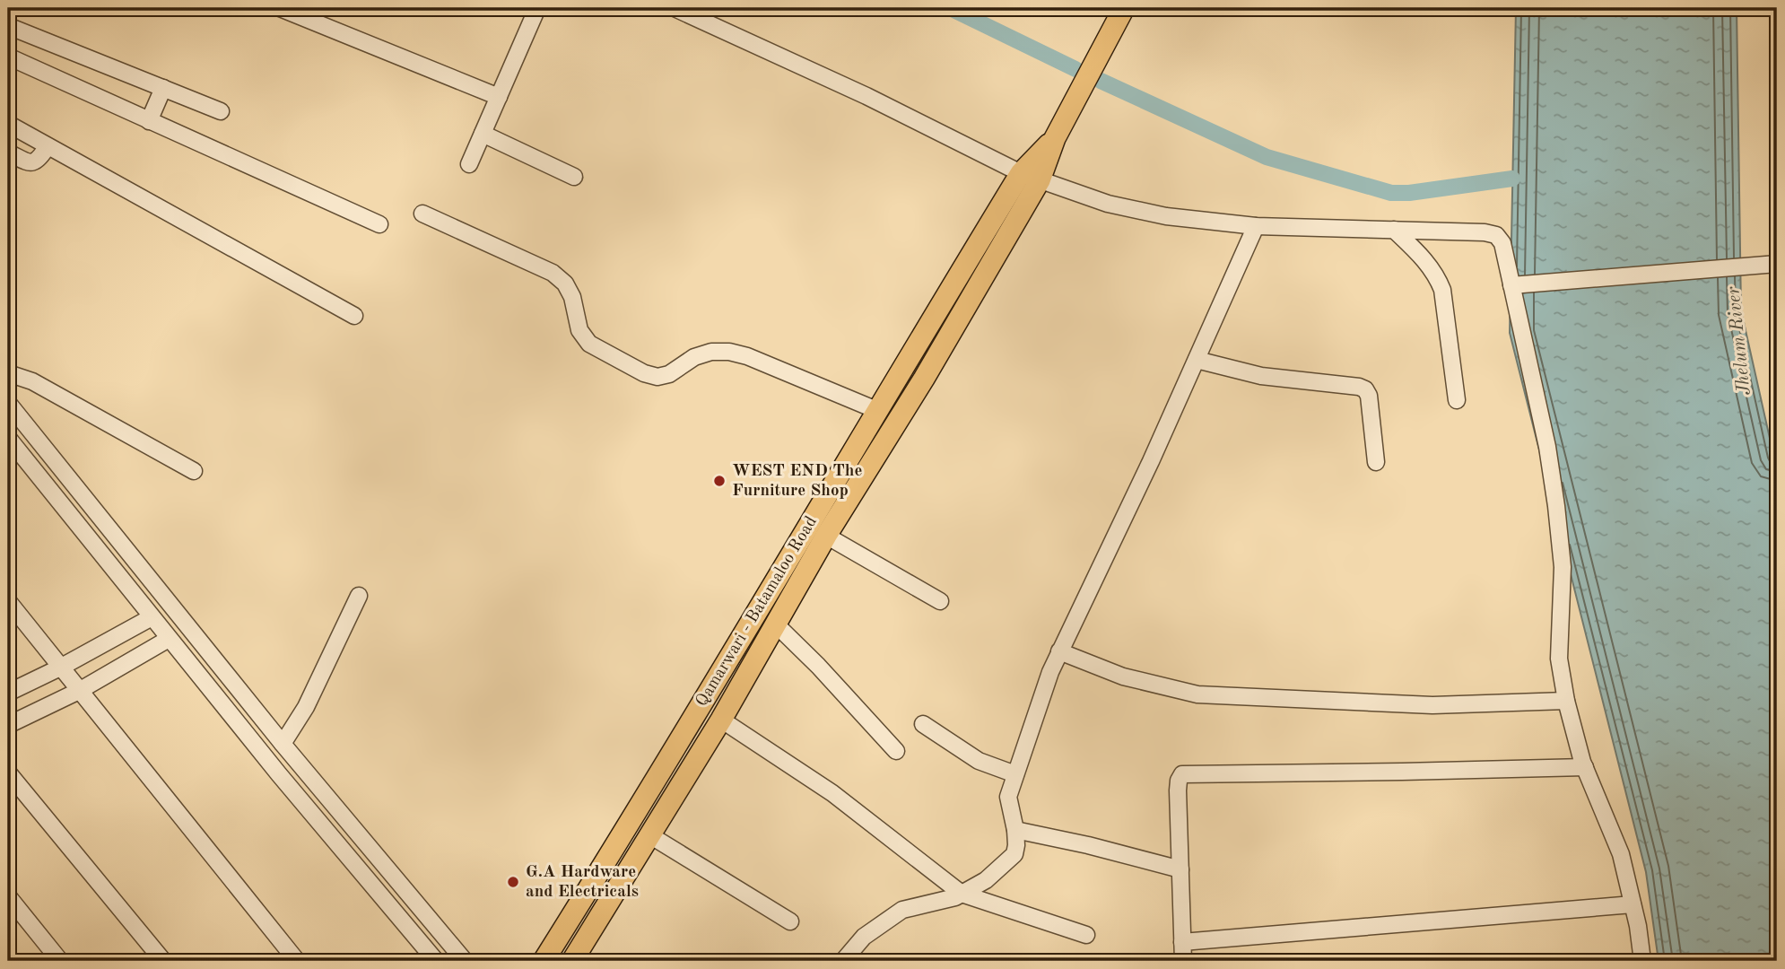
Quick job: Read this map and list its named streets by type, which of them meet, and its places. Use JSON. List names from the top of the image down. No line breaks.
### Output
{"streets":{"main road":["Qamarwari - Batamaloo Road"]},"water":["Jhelum River"],"places":["WEST END The Furniture Shop","G.A Hardware and Electricals"]}
